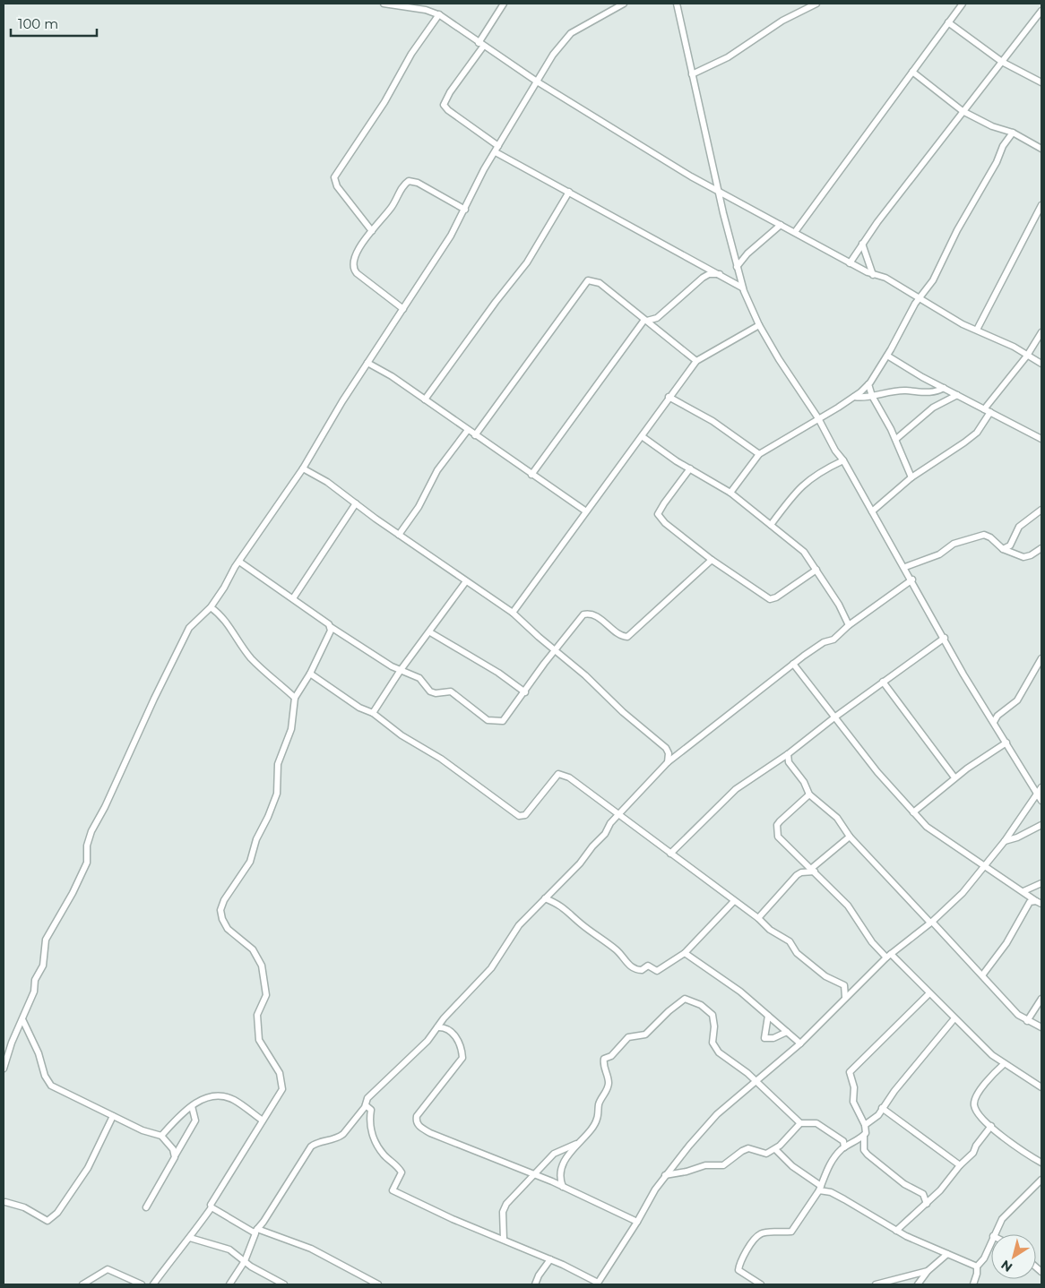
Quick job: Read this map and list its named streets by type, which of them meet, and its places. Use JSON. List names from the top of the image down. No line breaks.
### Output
{"scale_bar":"100 m","north":"bottom left"}
